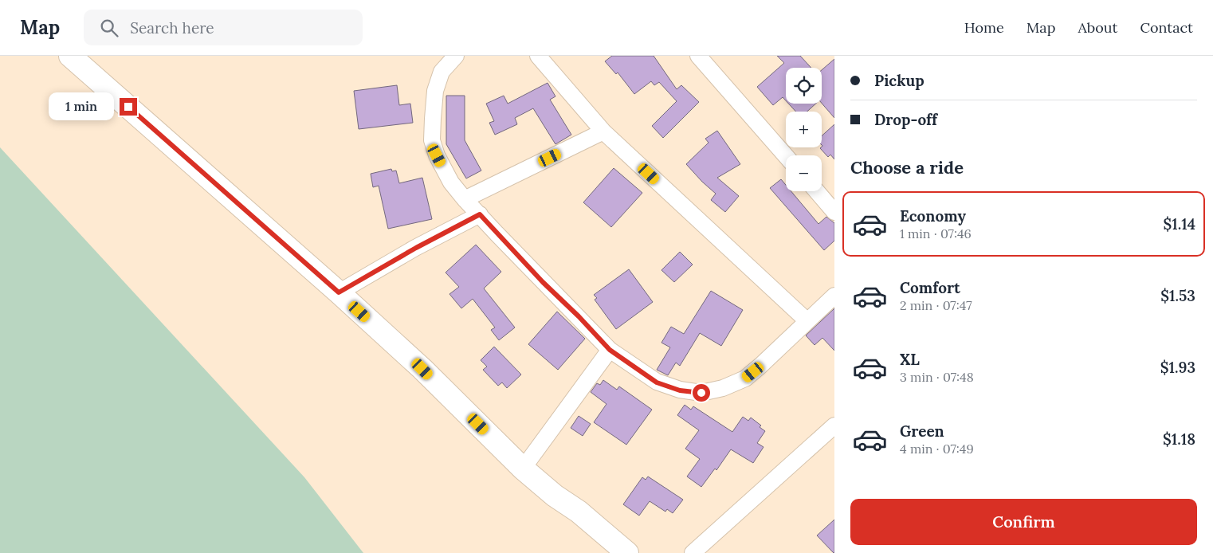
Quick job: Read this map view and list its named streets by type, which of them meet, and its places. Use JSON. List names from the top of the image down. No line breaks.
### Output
{"page":{"header":"Map","search":"Search here","nav":["Home","Map","About","Contact"],"banner":["Pickup","Drop-off"],"map_buttons":["+","−"],"bubble":"1 min","heading":"Choose a ride","list":[{"name":"Economy","note":"1 min · 07:46","value":"$1.14"},{"name":"Comfort","note":"2 min · 07:47","value":"$1.53"},{"name":"XL","note":"3 min · 07:48","value":"$1.93"},{"name":"Green","note":"4 min · 07:49","value":"$1.18"}],"buttons":"Confirm"}}
